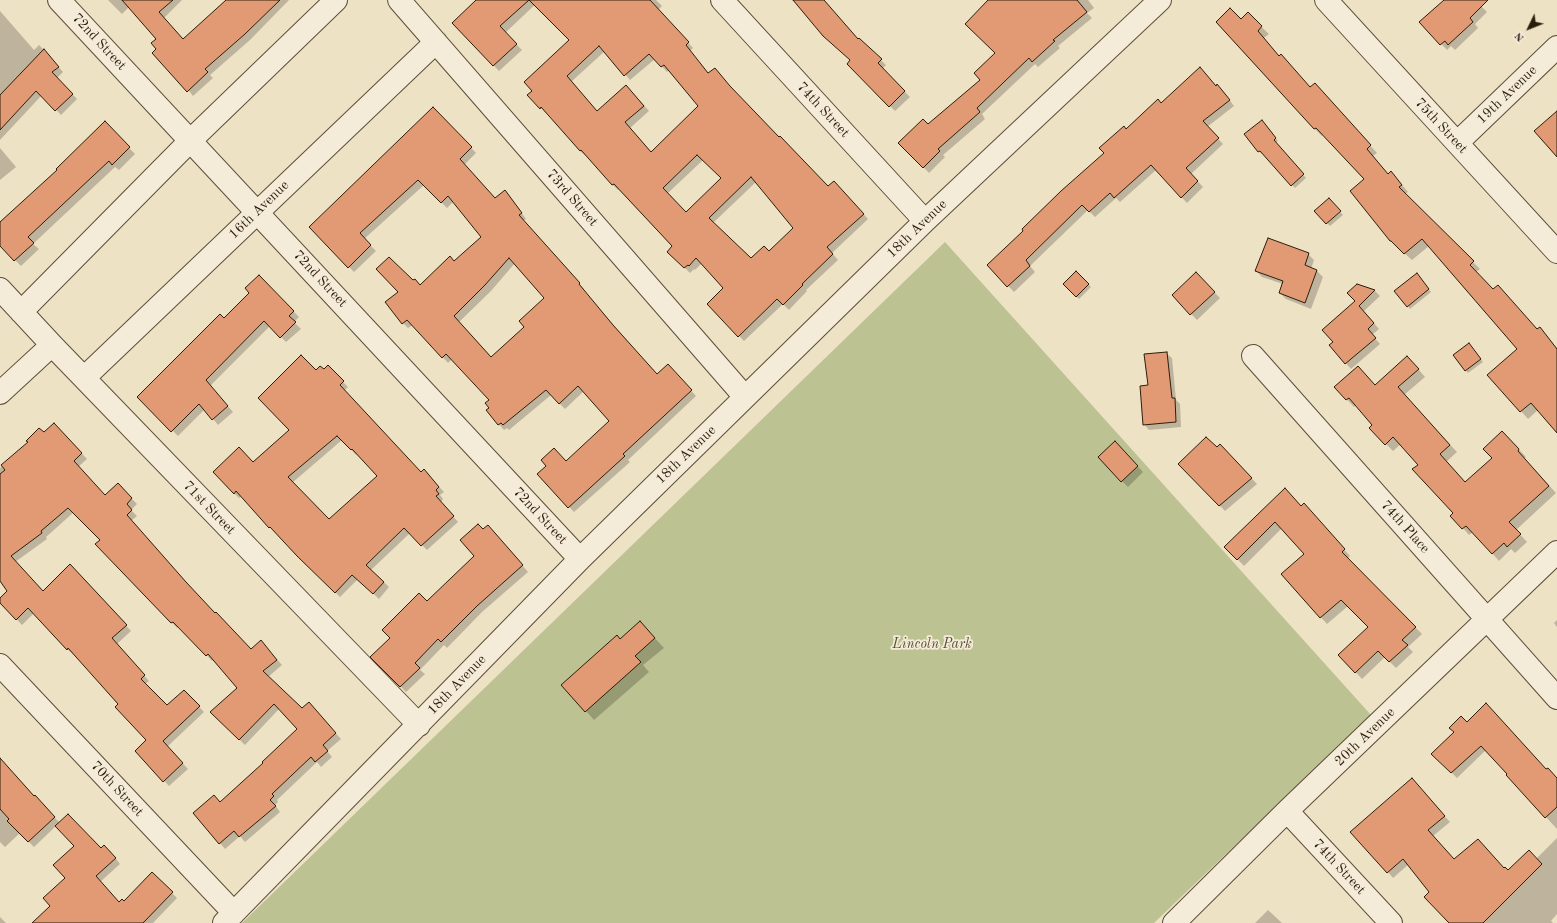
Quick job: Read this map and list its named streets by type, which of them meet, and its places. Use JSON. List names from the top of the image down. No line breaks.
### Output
{"streets":{"street":["72nd Street","19th Avenue","74th Street","75th Street","73rd Street","16th Avenue","18th Avenue","71st Street","74th Place","20th Avenue","70th Street"]},"crossings":[["72nd Street","16th Avenue"],["72nd Street","18th Avenue"],["19th Avenue","75th Street"],["74th Street","18th Avenue"],["74th Street","20th Avenue"],["73rd Street","16th Avenue"],["73rd Street","18th Avenue"],["16th Avenue","71st Street"],["18th Avenue","71st Street"],["18th Avenue","70th Street"],["74th Place","20th Avenue"]],"parks":["Lincoln Park"],"north":"bottom left"}
